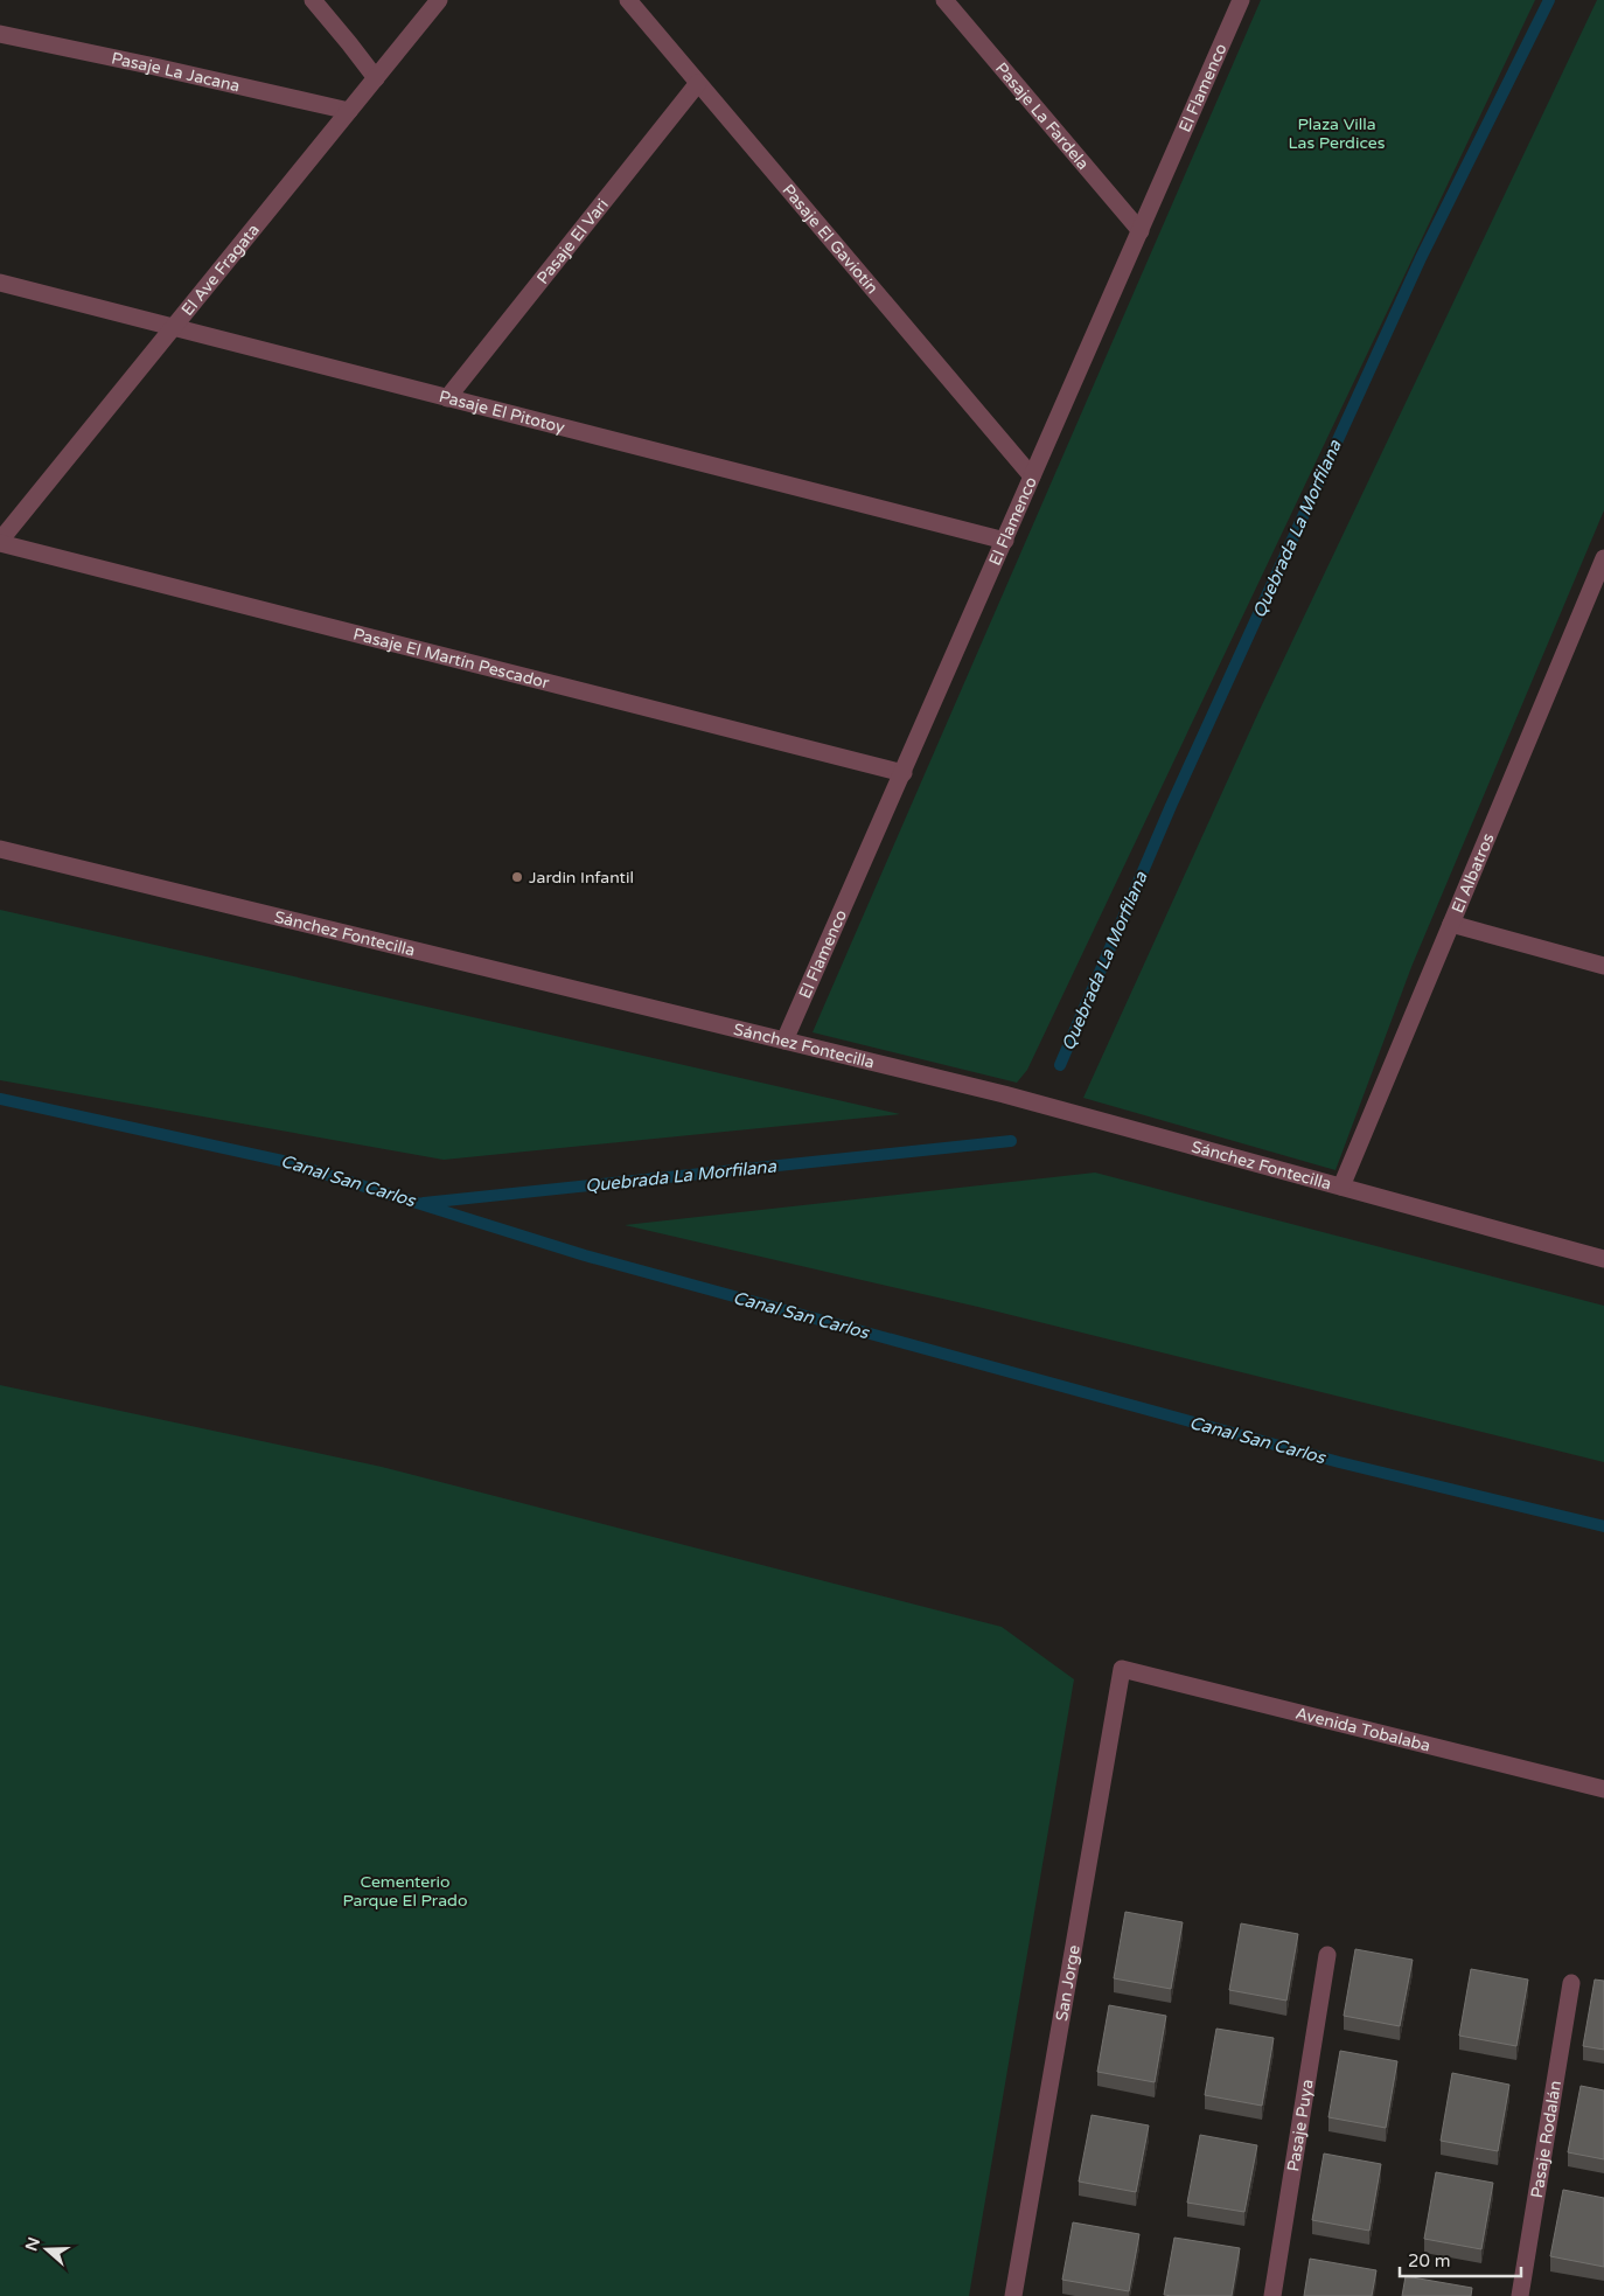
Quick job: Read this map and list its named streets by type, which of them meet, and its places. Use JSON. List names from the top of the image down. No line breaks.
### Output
{"streets":{"street":["Pasaje La Jacana","El Flamenco","Pasaje La Fardela","Pasaje El Gaviotín","Pasaje El Vari","El Ave Fragata","Pasaje El Pitotoy","Pasaje El Martín Pescador","El Albatros","Sánchez Fontecilla","Avenida Tobalaba","San Jorge","Pasaje Puya","Pasaje Rodalán"]},"crossings":[["Pasaje La Jacana","El Ave Fragata"],["El Flamenco","Pasaje La Fardela"],["El Flamenco","Pasaje El Gaviotín"],["El Flamenco","Pasaje El Pitotoy"],["El Flamenco","Pasaje El Martín Pescador"],["El Flamenco","Sánchez Fontecilla"],["Pasaje El Gaviotín","Pasaje El Vari"],["Pasaje El Vari","Pasaje El Pitotoy"],["El Ave Fragata","Pasaje El Pitotoy"],["El Ave Fragata","Pasaje El Martín Pescador"],["El Albatros","Sánchez Fontecilla"],["Avenida Tobalaba","San Jorge"]],"water":["Quebrada La Morfilana","Canal San Carlos"],"parks":["Plaza Villa Las Perdices","Cementerio Parque El Prado"],"places":["Jardin Infantil"],"scale_bar":"20 m","north":"left"}
